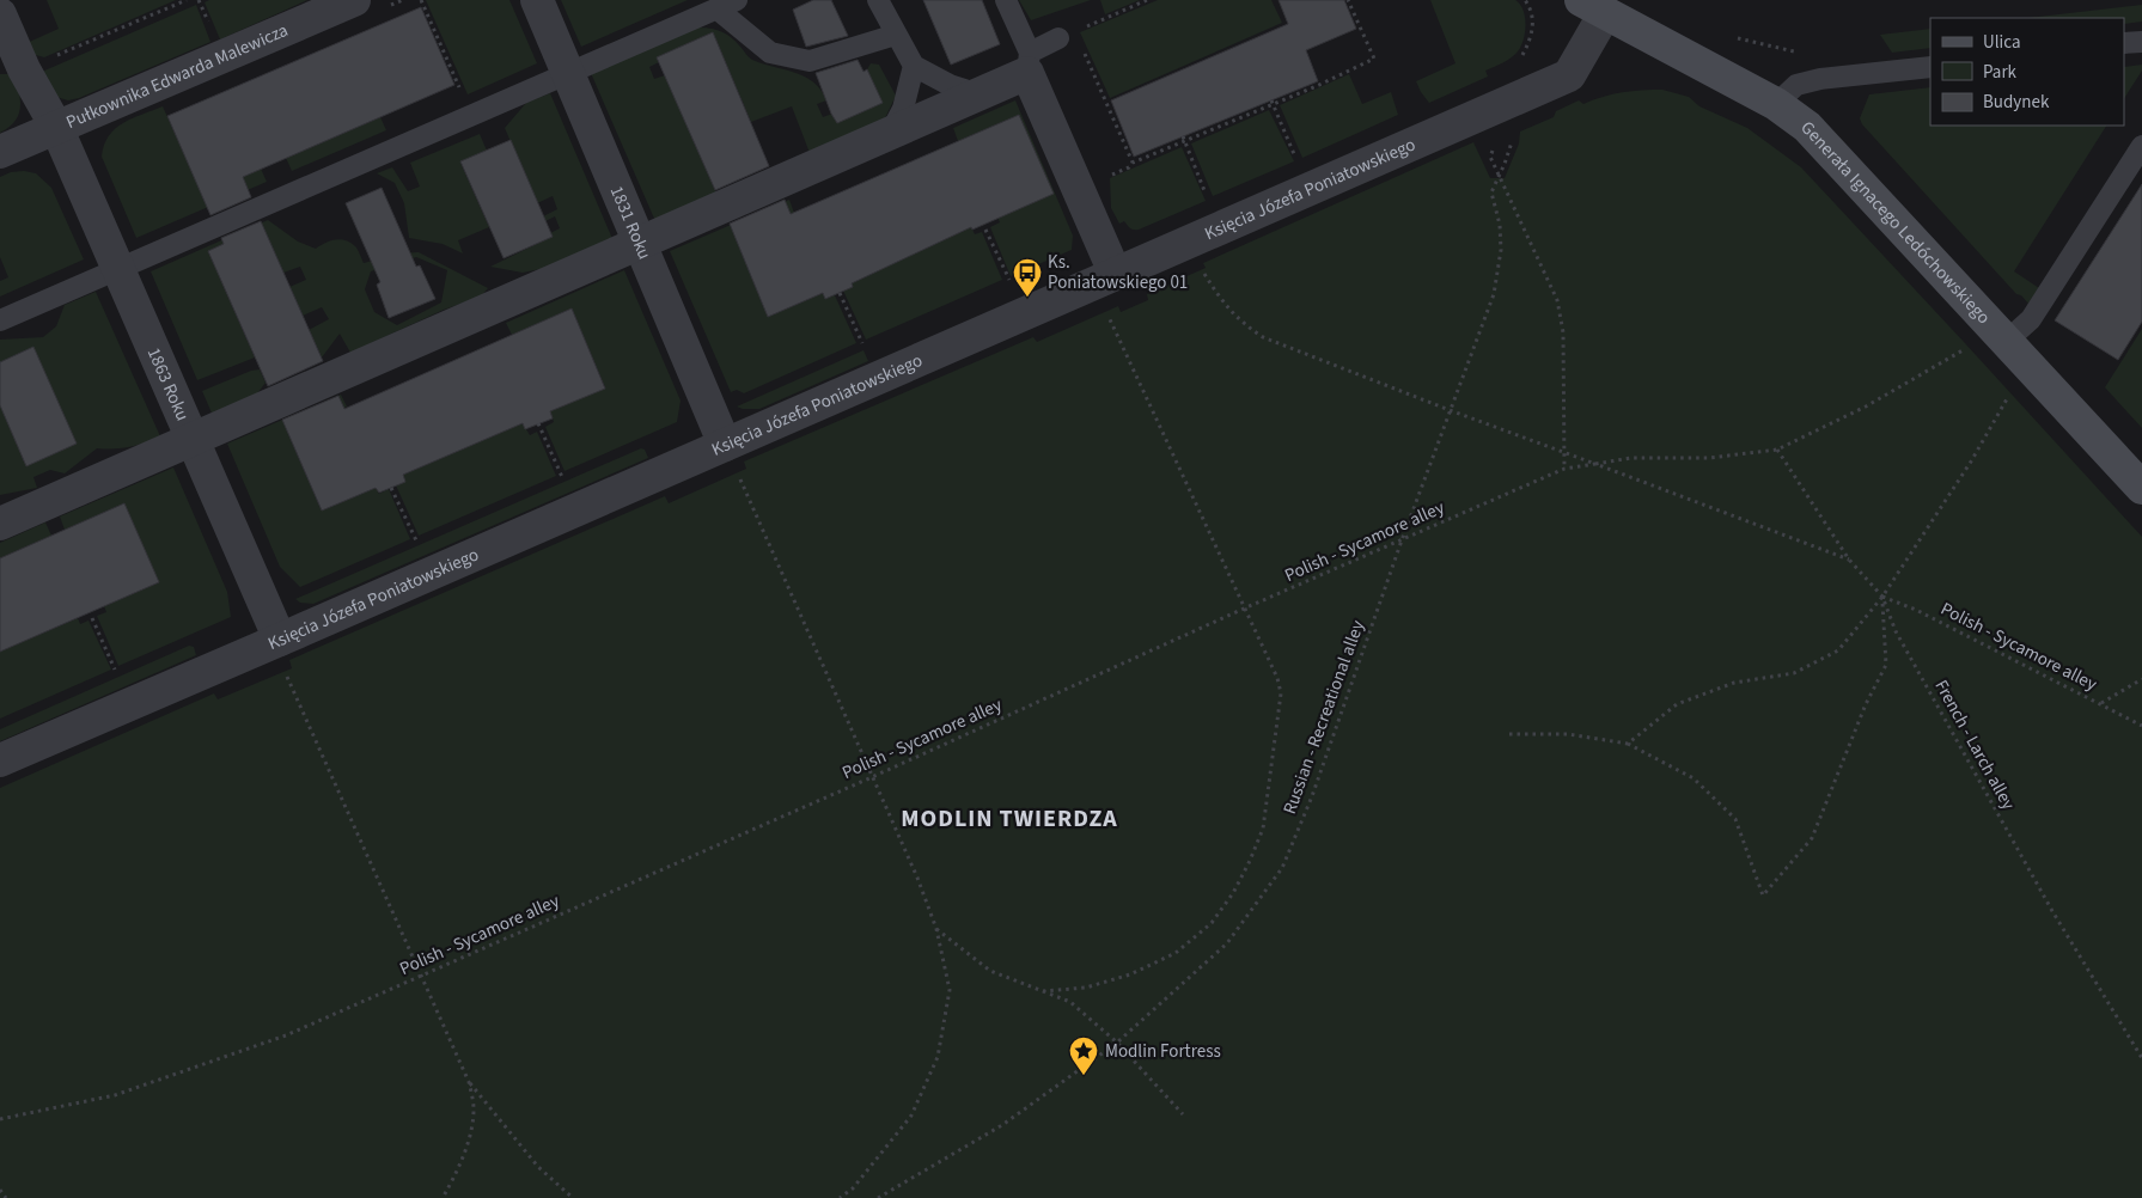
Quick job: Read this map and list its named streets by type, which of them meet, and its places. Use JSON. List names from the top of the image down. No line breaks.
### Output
{"streets":{"street":["Pułkownika Edwarda Malewicza","Księcia Józefa Poniatowskiego","1831 Roku","Generała Ignacego Ledóchowskiego","1863 Roku"],"path":["Polish - Sycamore alley","Russian - Recreational alley","French - Larch alley"]},"crossings":[["Pułkownika Edwarda Malewicza","1863 Roku"],["Księcia Józefa Poniatowskiego","1831 Roku"],["Księcia Józefa Poniatowskiego","Generała Ignacego Ledóchowskiego"],["Księcia Józefa Poniatowskiego","1863 Roku"],["Księcia Józefa Poniatowskiego","Russian - Recreational alley"],["Polish - Sycamore alley","Russian - Recreational alley"],["Polish - Sycamore alley","French - Larch alley"]],"districts":["MODLIN TWIERDZA"],"places":{"bus stop":["Ks. Poniatowskiego 01"],"place":["Modlin Fortress"]},"legend":["Ulica","Park","Budynek"]}
